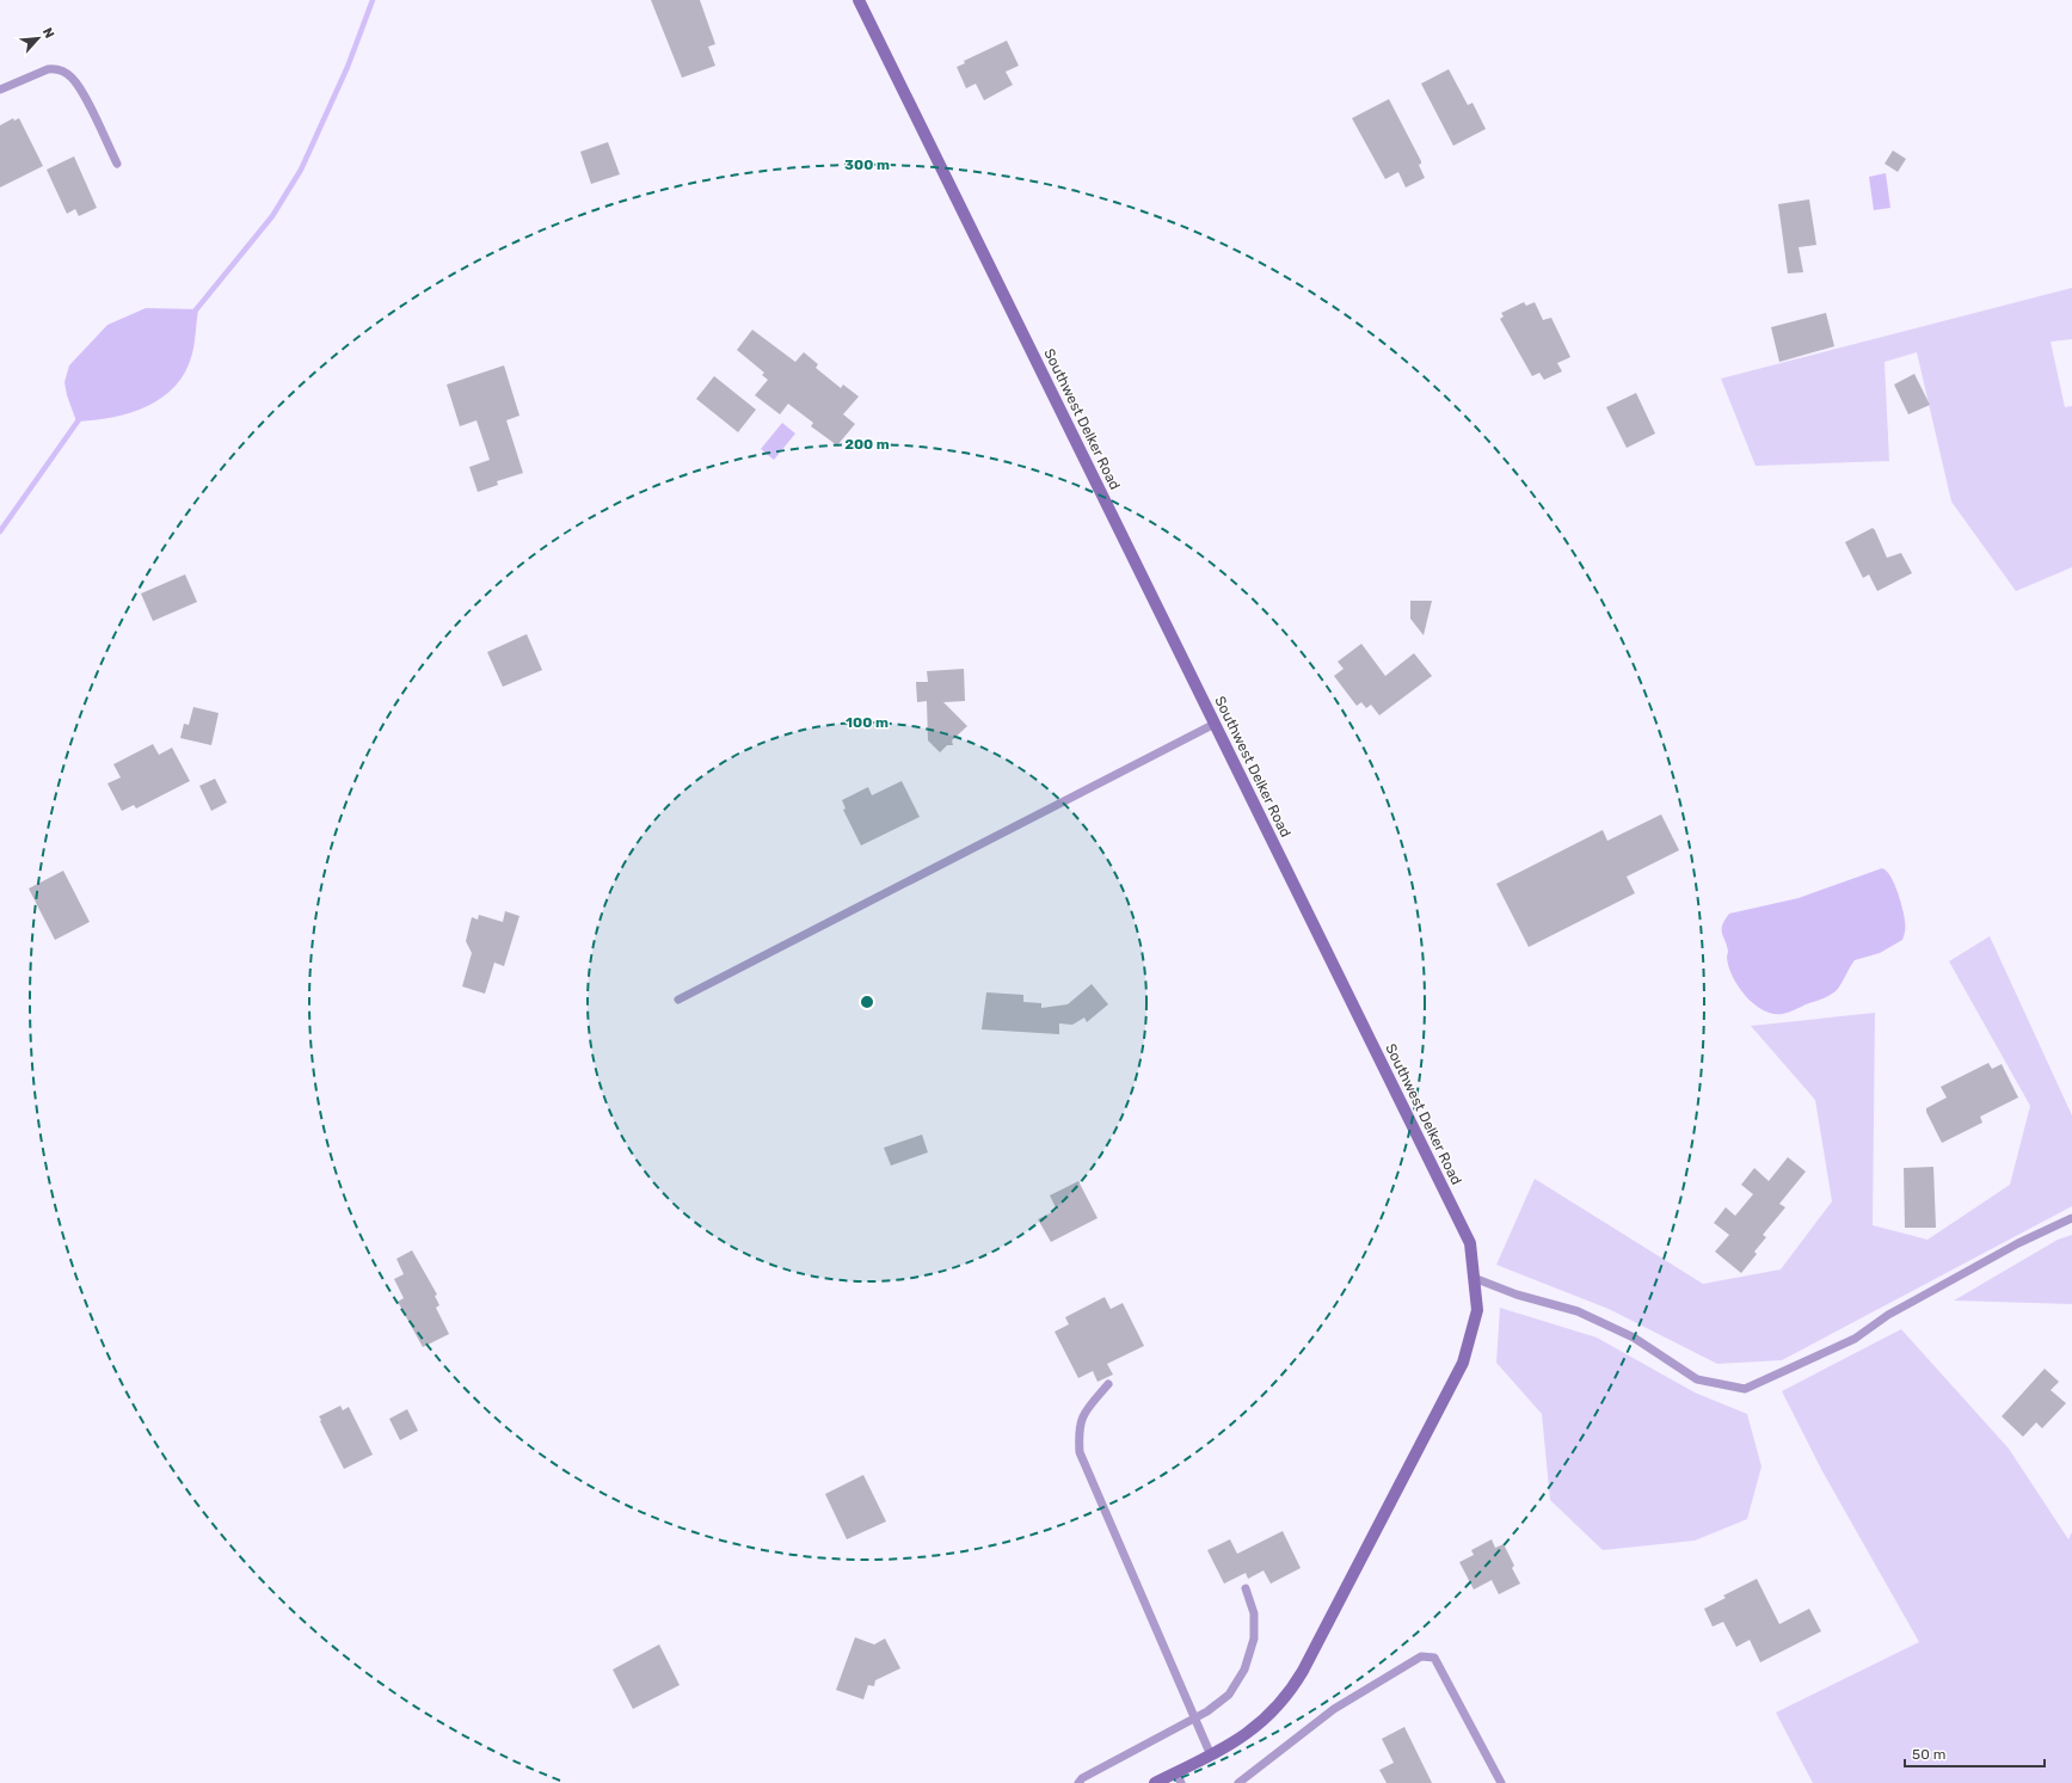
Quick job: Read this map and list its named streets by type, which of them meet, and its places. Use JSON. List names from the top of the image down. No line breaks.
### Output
{"streets":{"street":["Southwest Delker Road"]},"scale_bar":"50 m","north":"top right","rings":["300 m","200 m","100 m"]}
